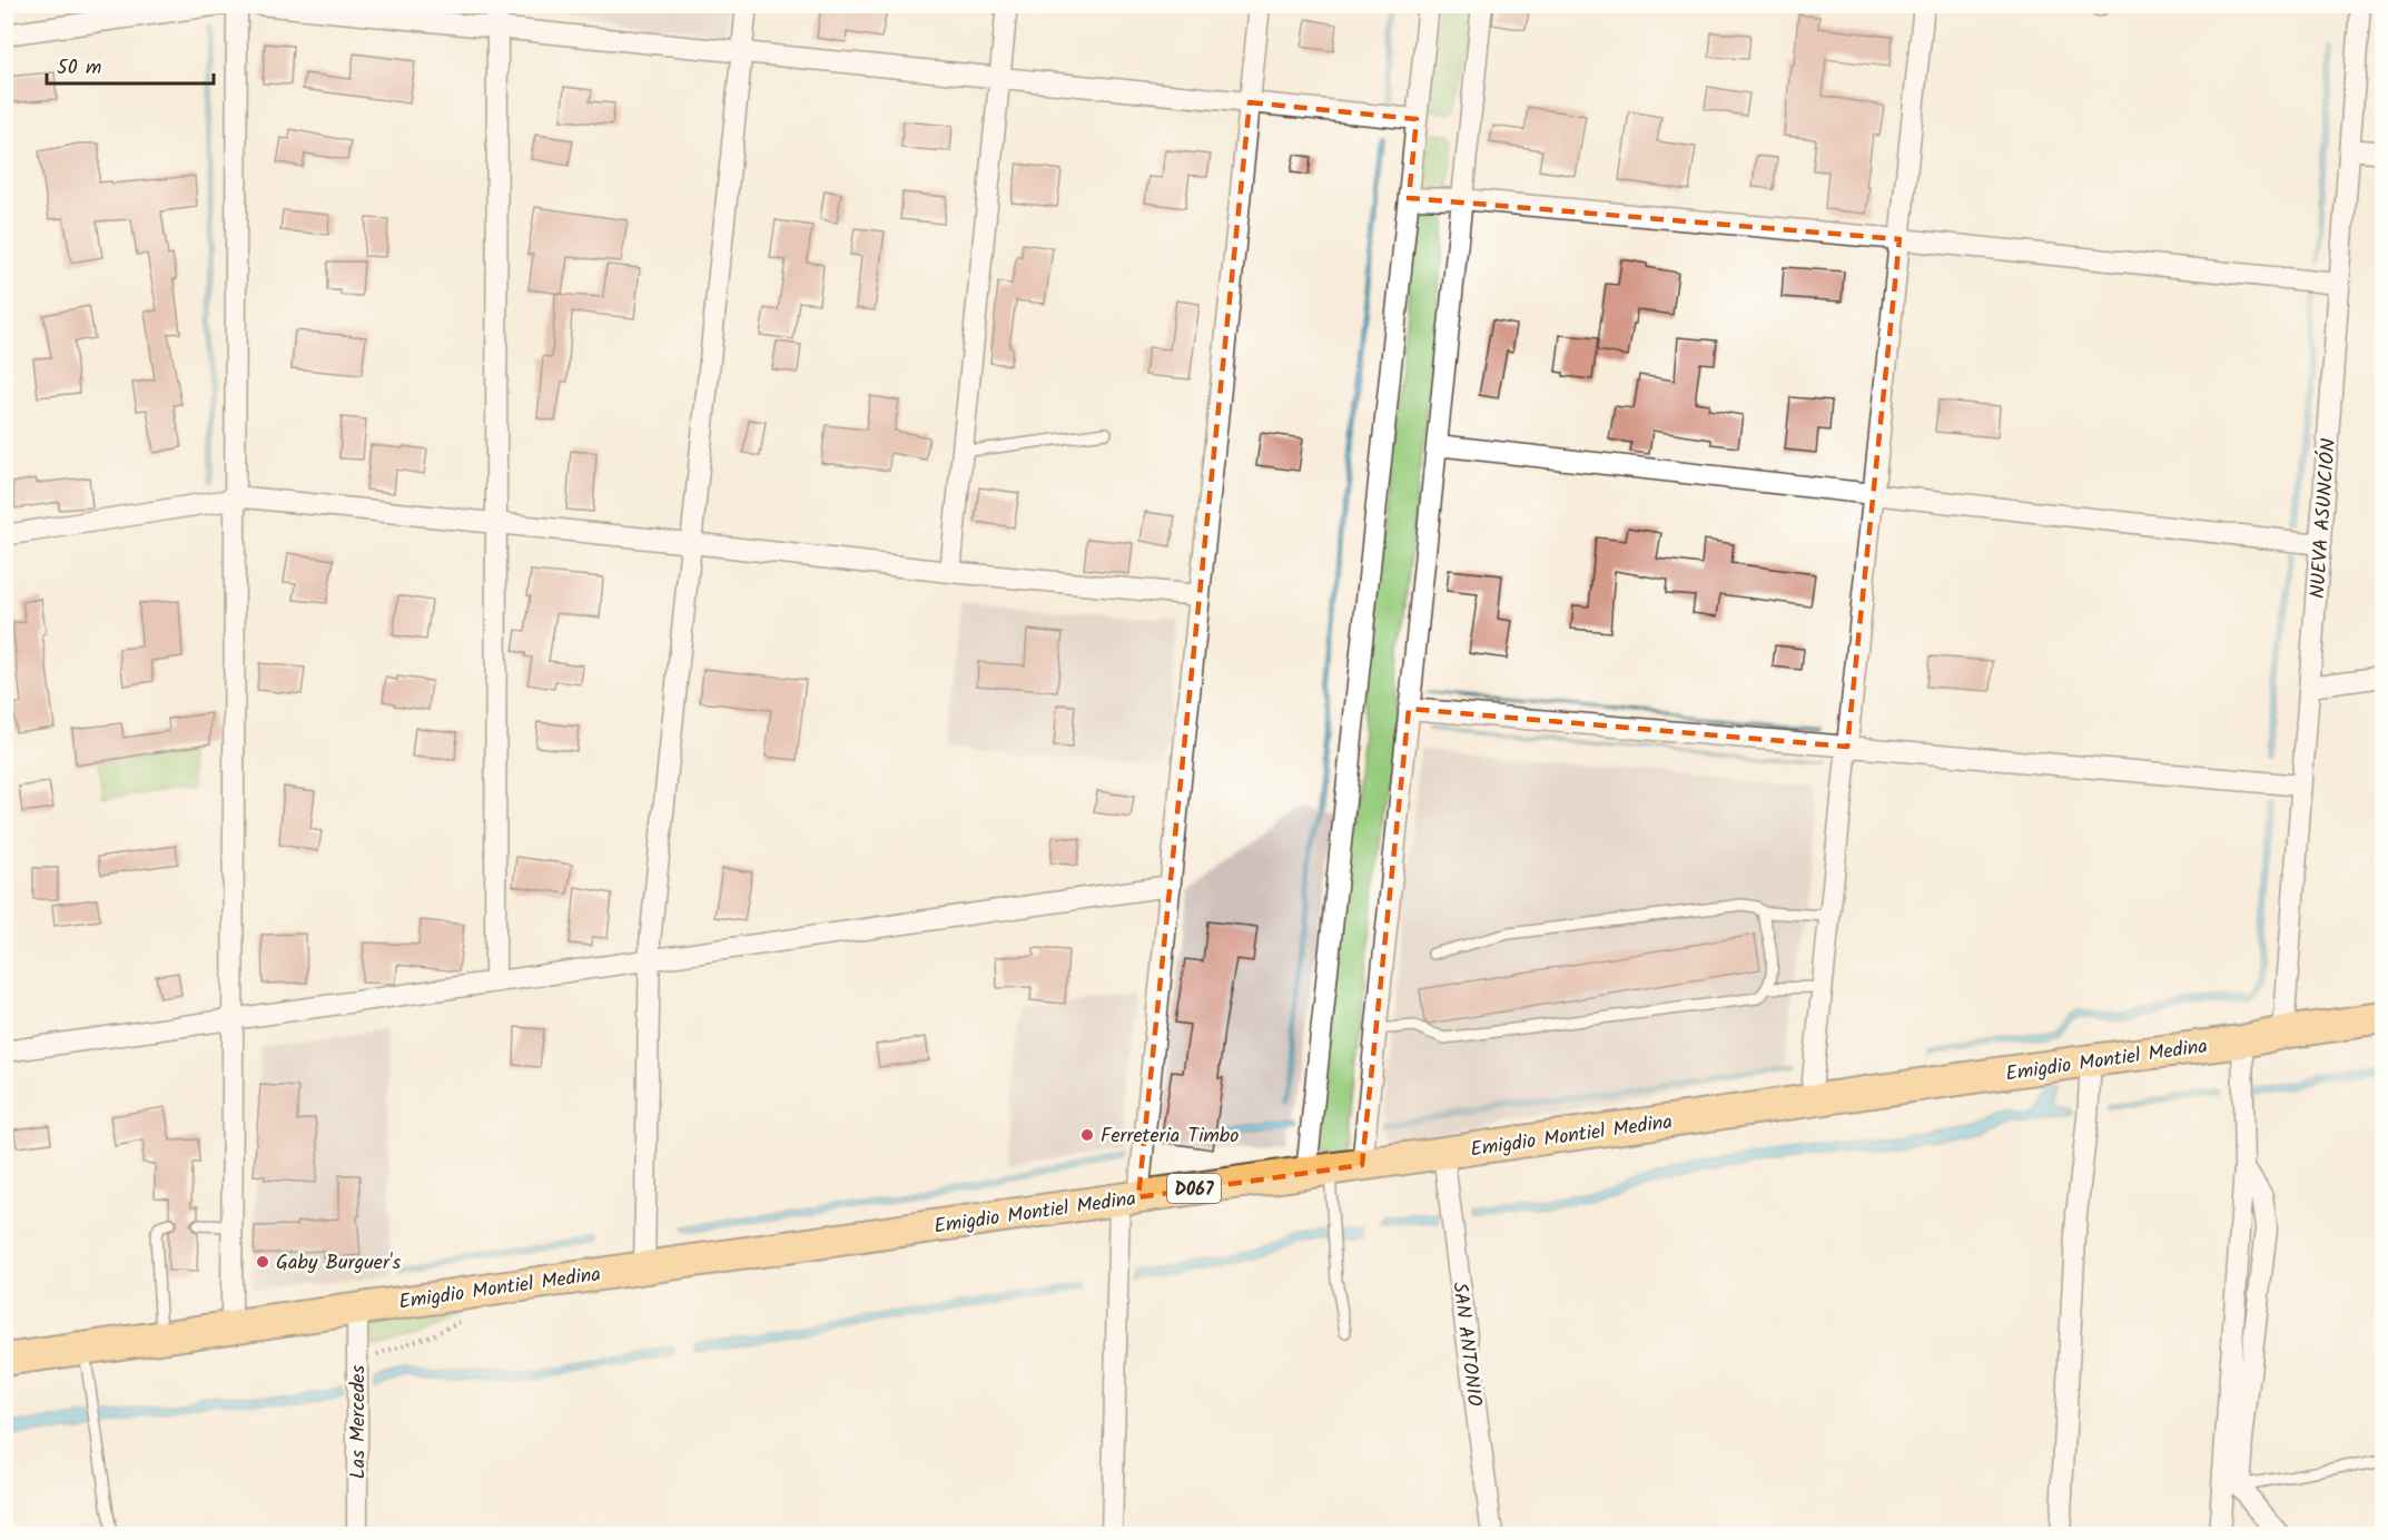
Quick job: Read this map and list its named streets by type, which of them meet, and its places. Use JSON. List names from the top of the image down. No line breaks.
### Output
{"streets":{"main road":["Emigdio Montiel Medina","D067"],"street":["NUEVA ASUNCIÓN","SAN ANTONIO","Las Mercedes"]},"crossings":[["NUEVA ASUNCIÓN","Emigdio Montiel Medina"],["Emigdio Montiel Medina","SAN ANTONIO"],["Emigdio Montiel Medina","Las Mercedes"]],"places":["Ferreteria Timbo","Gaby Burguer's"],"scale_bar":"50 m"}
